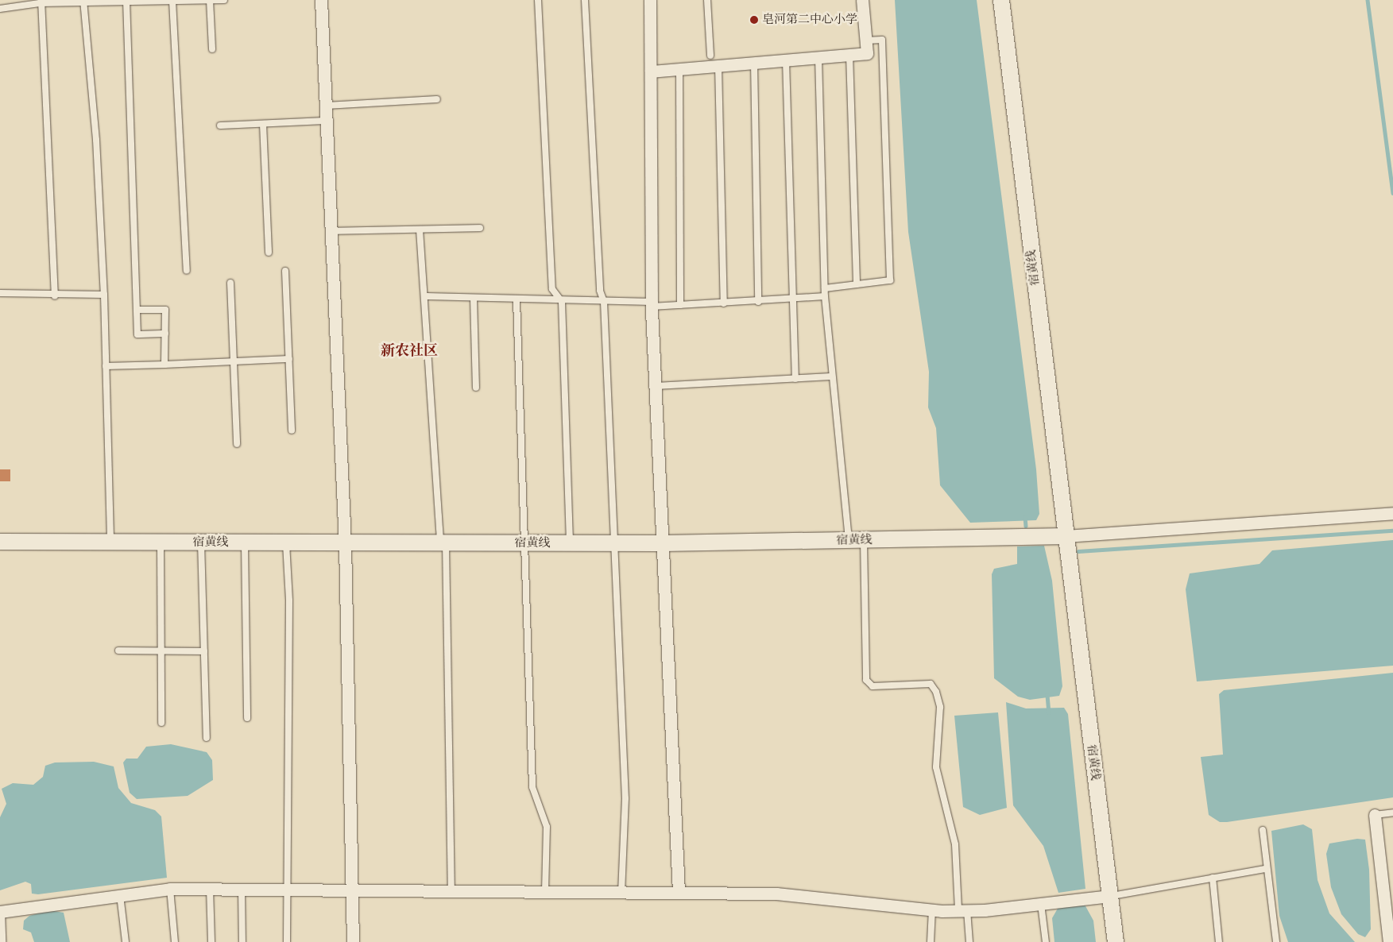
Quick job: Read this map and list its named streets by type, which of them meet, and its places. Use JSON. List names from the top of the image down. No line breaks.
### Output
{"streets":{"main road":["宿黄线"]},"districts":["新农社区"],"places":["皂河第二中心小学"]}
